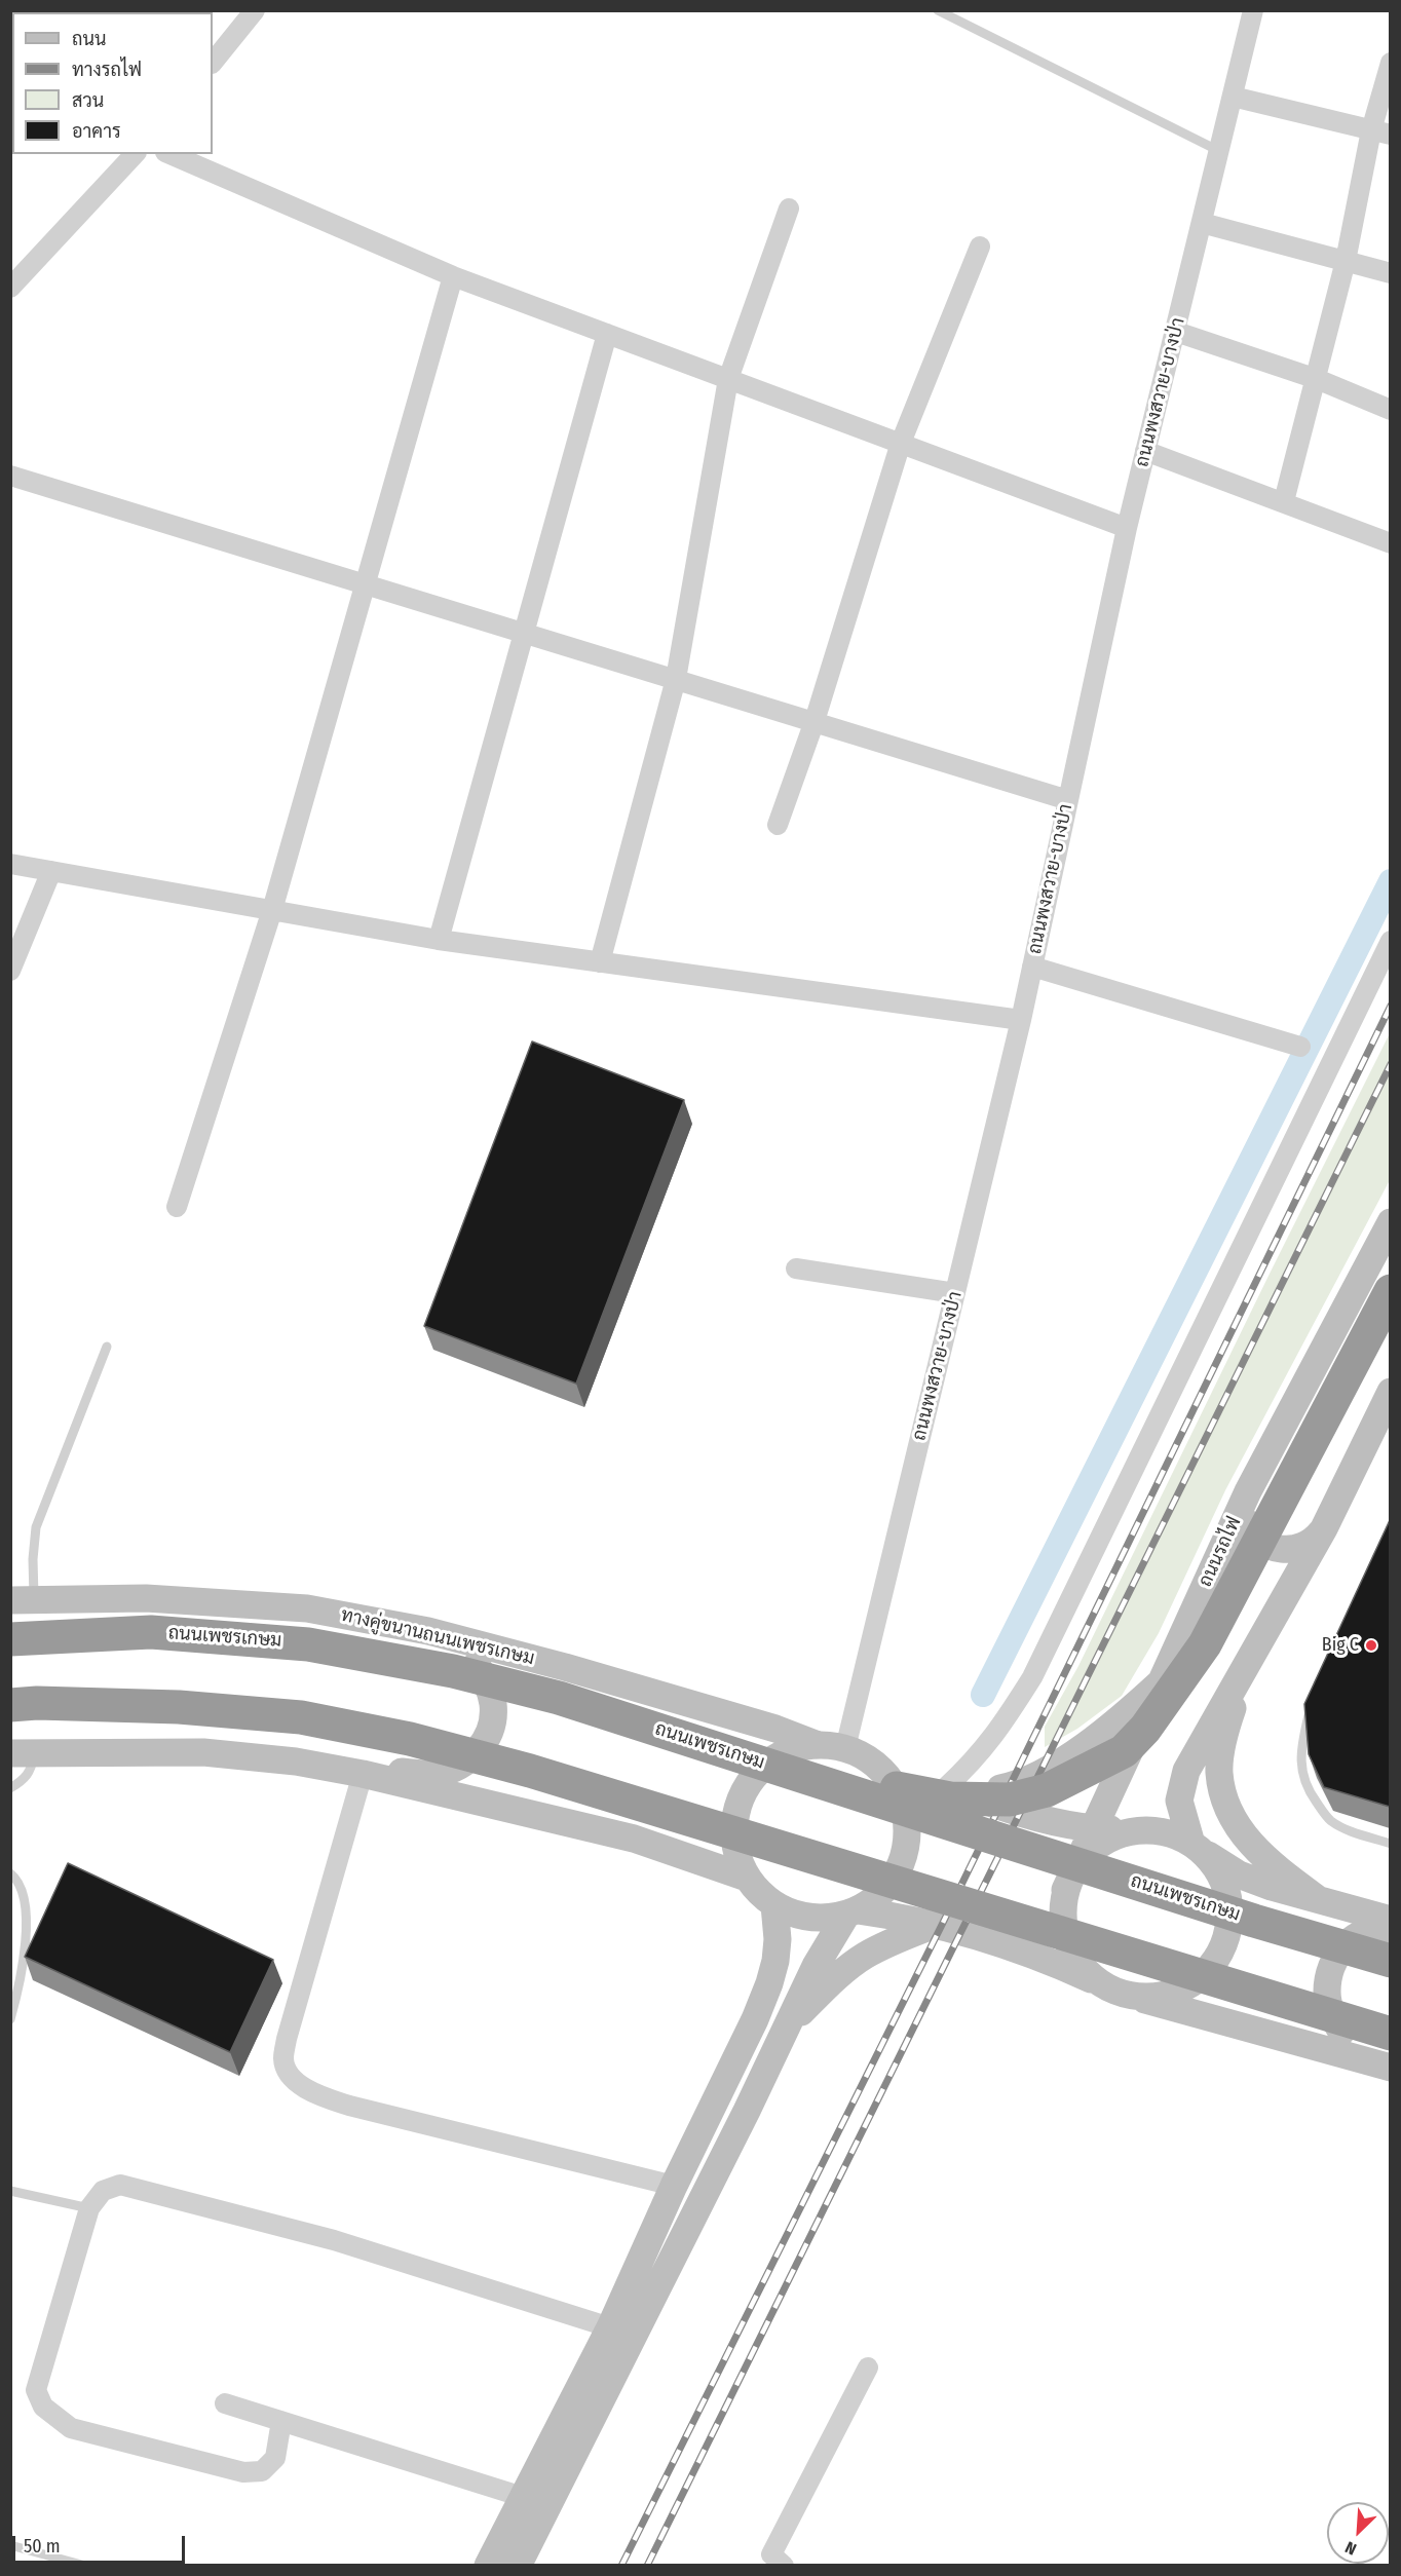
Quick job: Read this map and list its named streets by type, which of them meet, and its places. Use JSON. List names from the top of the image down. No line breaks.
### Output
{"streets":{"highway":["ถนนเพชรเกษม"],"main road":["ถนนรถไฟ","ทางคู่ขนานถนนเพชรเกษม"],"street":["ถนนพงสวาย-บางป่า"]},"crossings":[["ถนนพงสวาย-บางป่า","ทางคู่ขนานถนนเพชรเกษม"]],"places":["Big C"],"legend":["ถนน","ทางรถไฟ","สวน","อาคาร"],"scale_bar":"50 m","north":"bottom left"}
